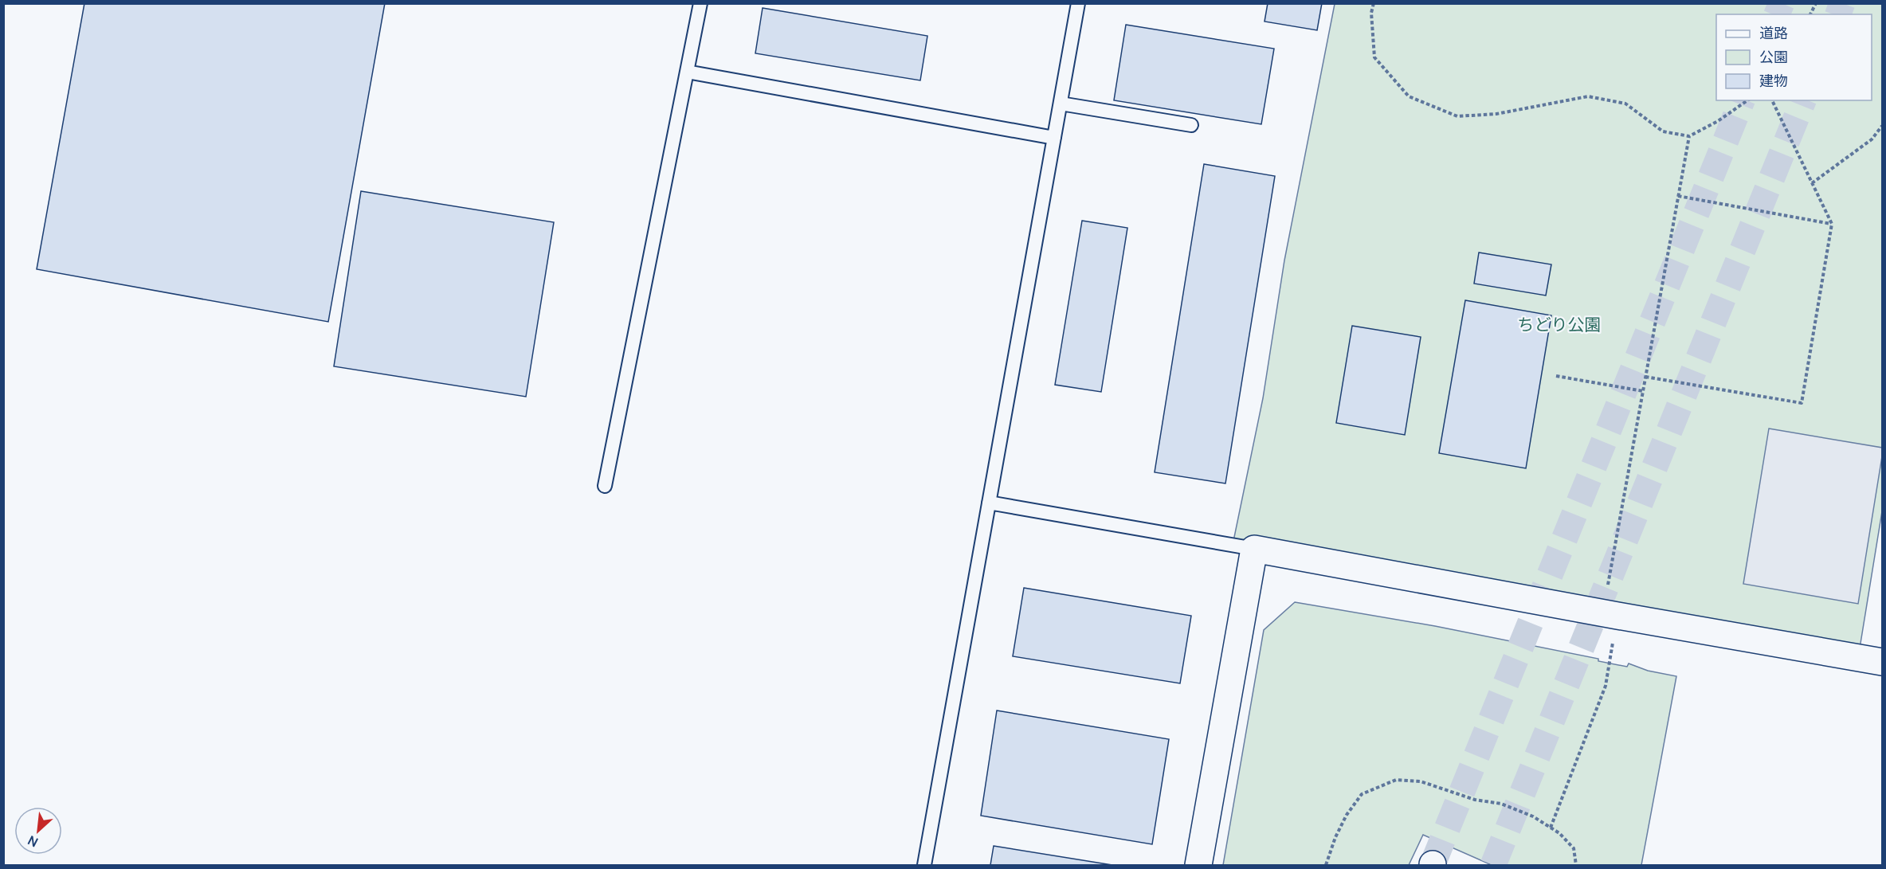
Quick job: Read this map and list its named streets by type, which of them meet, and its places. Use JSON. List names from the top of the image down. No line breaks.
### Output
{"parks":["ちどり公園"],"legend":["道路","公園","建物"],"north":"bottom left"}
